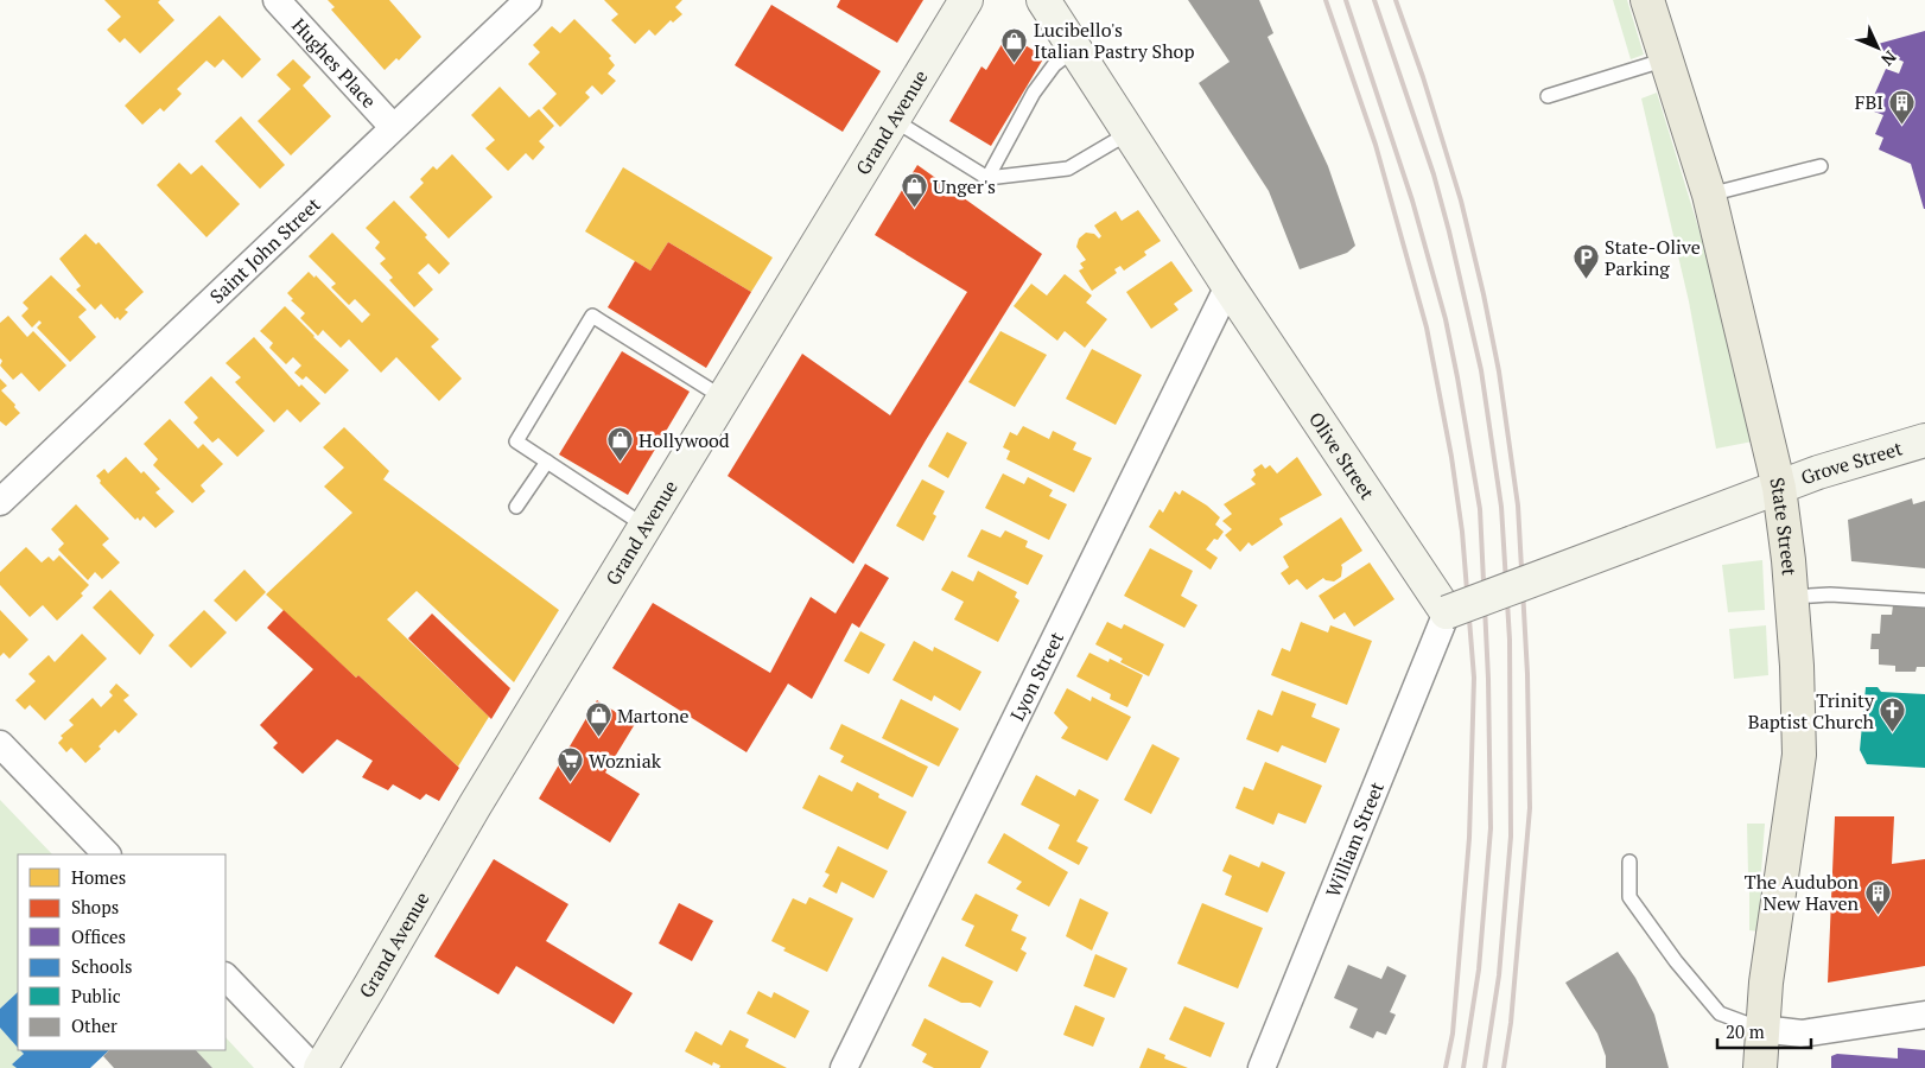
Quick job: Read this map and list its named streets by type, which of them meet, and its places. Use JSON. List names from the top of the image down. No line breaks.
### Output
{"streets":{"main road":["State Street"],"street":["Hughes Place","Grand Avenue","Saint John Street","Olive Street","Grove Street","Lyon Street","William Street"]},"crossings":[["Hughes Place","Saint John Street"],["Olive Street","Lyon Street"],["Olive Street","William Street"],["Grove Street","State Street"]],"places":{"shop":["Lucibello's Italian Pastry Shop","Unger's","Hollywood","Martone"],"building":["FBI","The Audubon New Haven"],"parking":["State-Olive Parking"],"church":["Trinity Baptist Church"],"supermarket":["Wozniak"]},"legend":["Homes","Shops","Offices","Schools","Public","Other"],"scale_bar":"20 m","north":"bottom right"}
